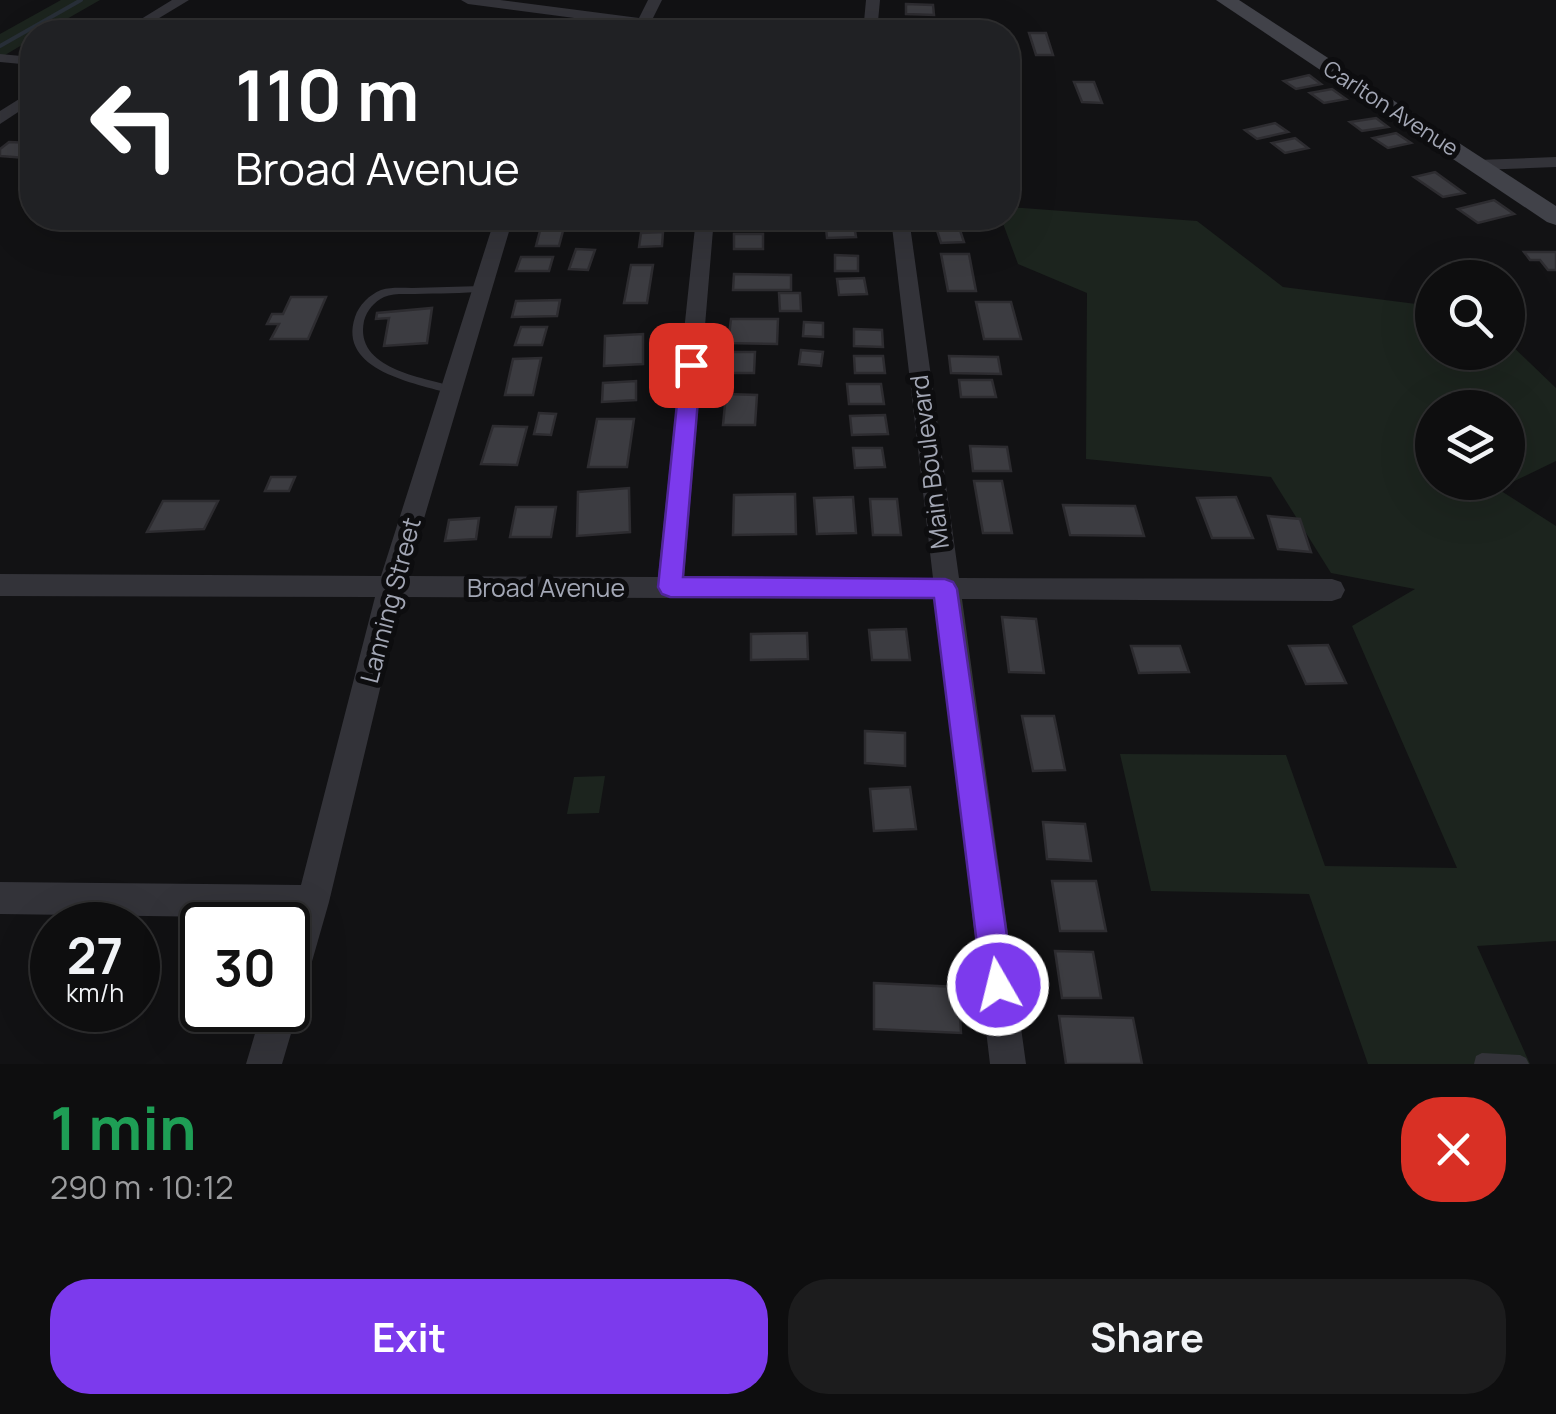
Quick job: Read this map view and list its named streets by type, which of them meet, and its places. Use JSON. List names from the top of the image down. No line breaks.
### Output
{"streets":{"street":["Carlton Avenue","Main Boulevard","Broad Avenue","Lanning Street"]},"crossings":[["Main Boulevard","Broad Avenue"],["Broad Avenue","Lanning Street"]],"page":{"turn":["110 m","Broad Avenue"],"speed":"27 km/h","limit":"30","heading":["1 min","290 m · 10:12"],"buttons":["Exit","Share"]}}
